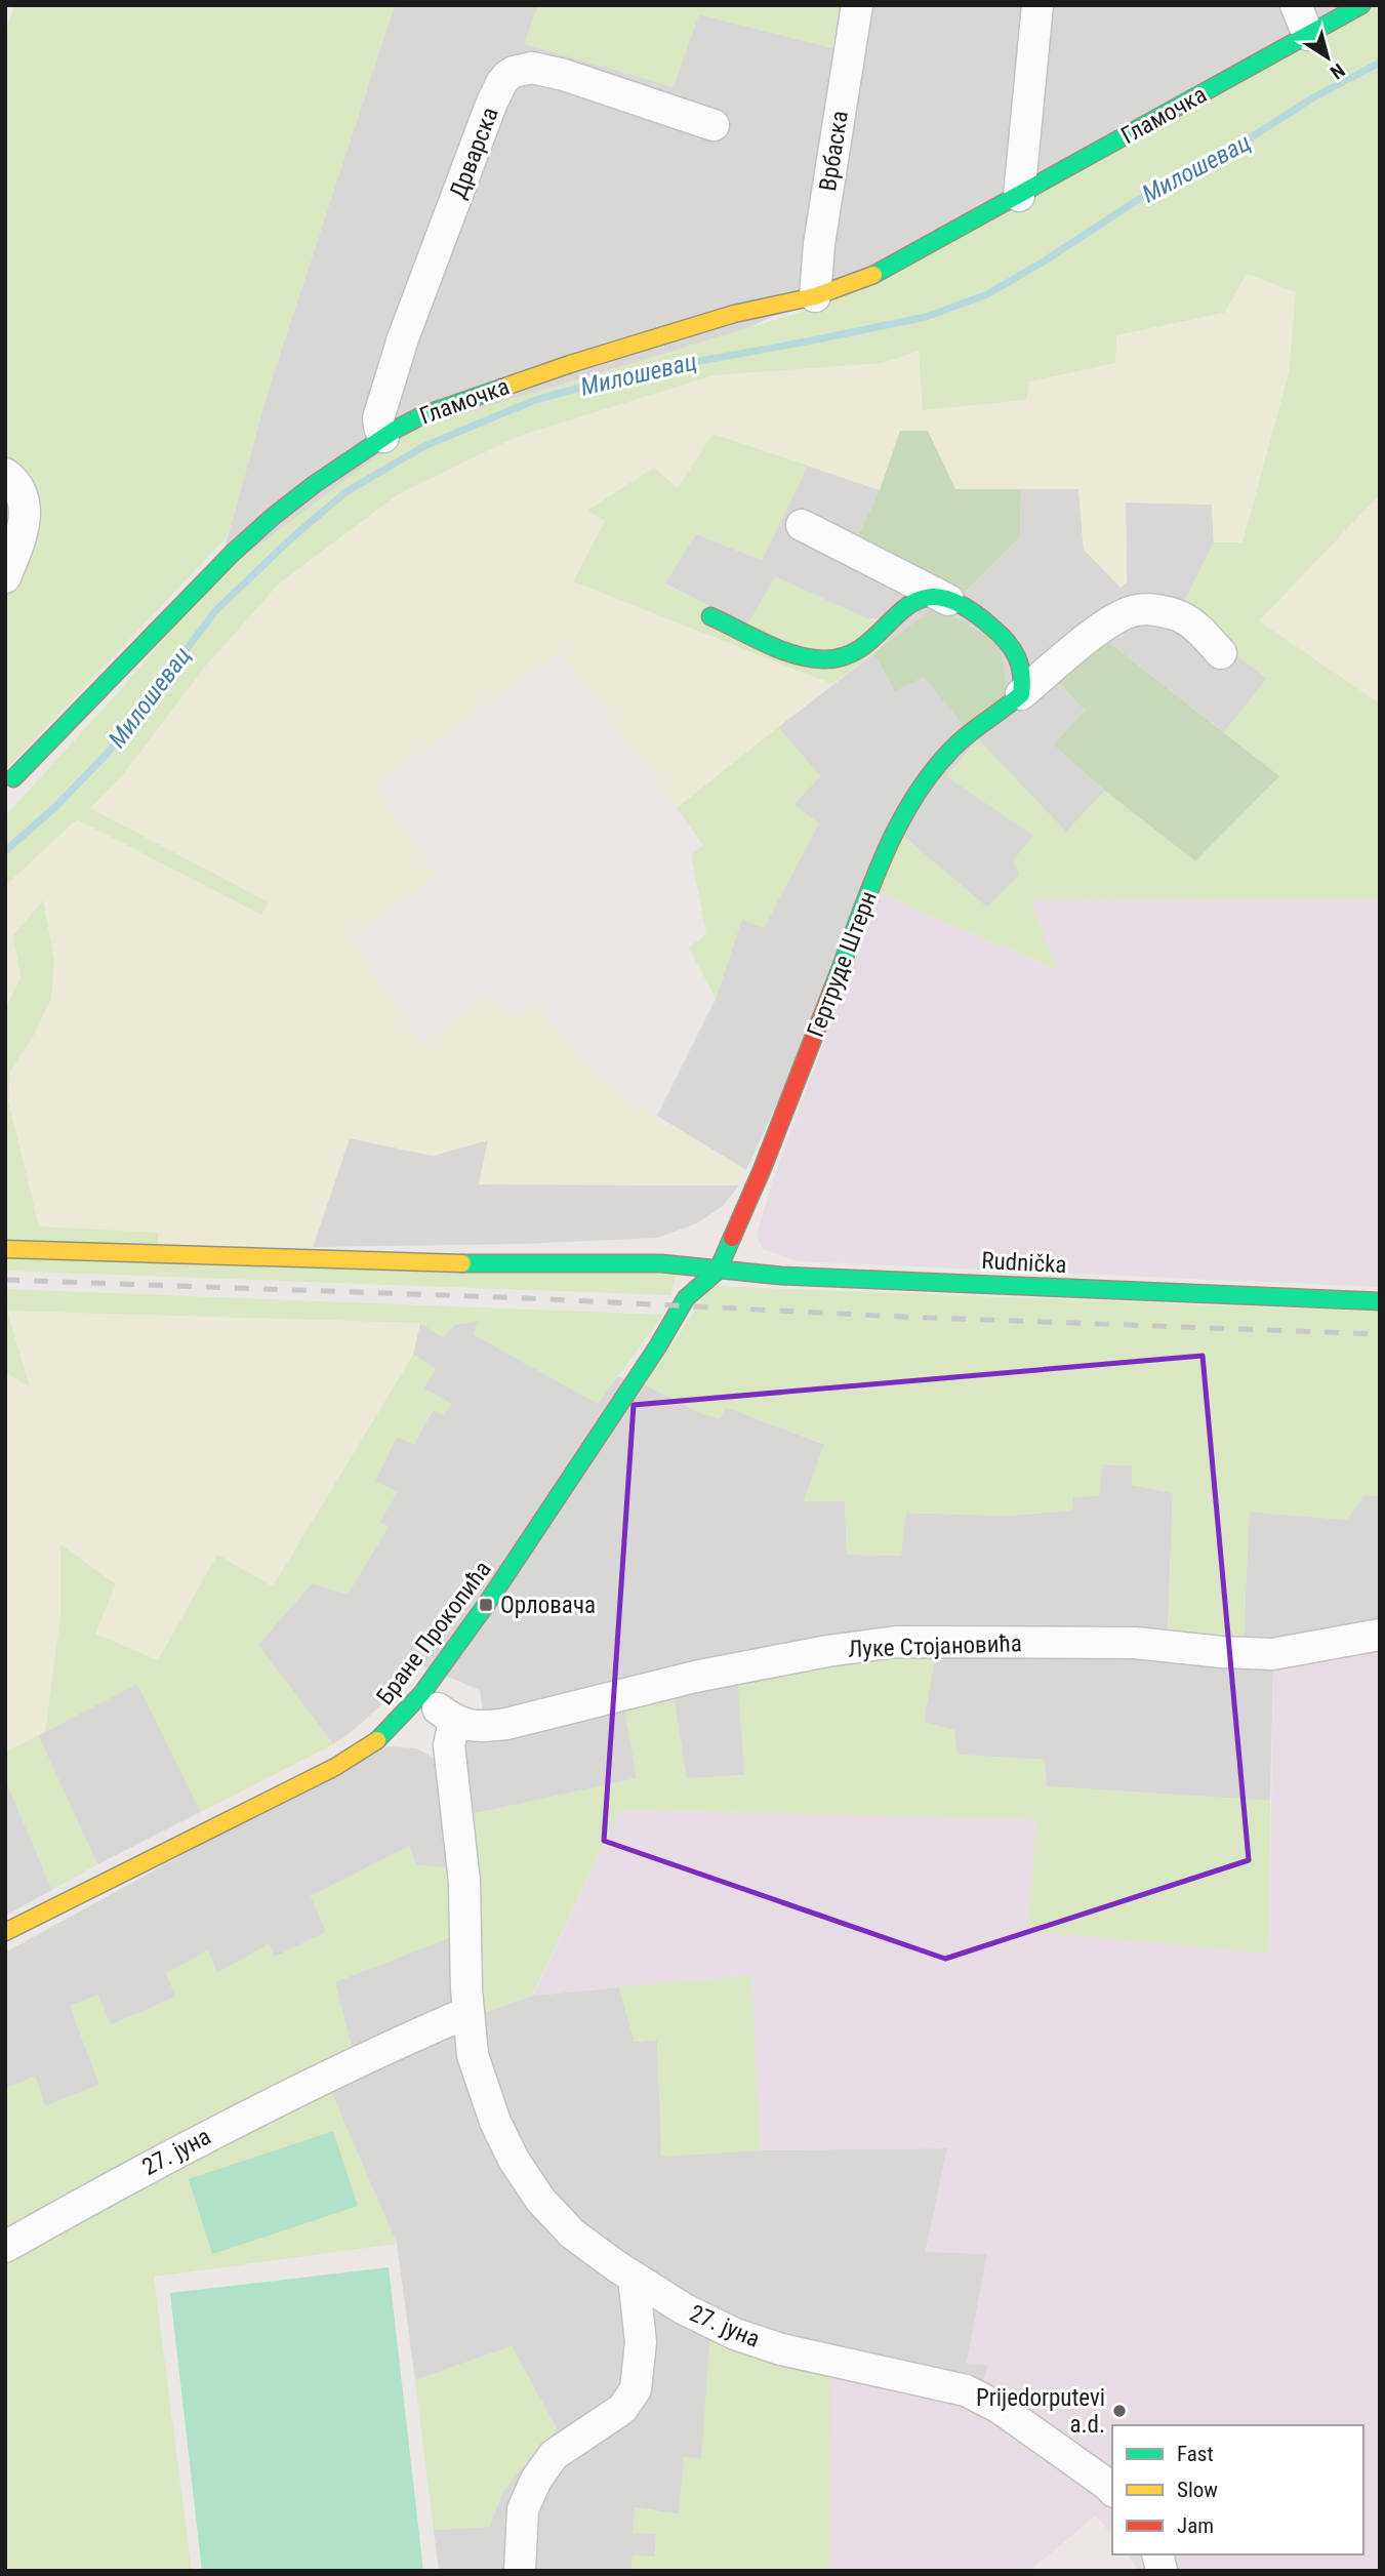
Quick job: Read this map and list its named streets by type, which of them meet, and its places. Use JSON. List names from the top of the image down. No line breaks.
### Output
{"streets":{"street":["Гламочка","Врбаска","Дрварска","Гертруде Штерн","Rudnička","Бране Прокопића","Луке Стојановића","27. јуна"]},"crossings":[["Гламочка","Врбаска"],["Гламочка","Дрварска"],["Гертруде Штерн","Rudnička"],["Гертруде Штерн","Бране Прокопића"],["Rudnička","Бране Прокопића"],["Луке Стојановића","27. јуна"]],"water":["Милошевац"],"places":{"transit":["Орловача"],"other":["Prijedorputevi a.d."]},"legend":["Fast","Slow","Jam"],"north":"bottom right"}
